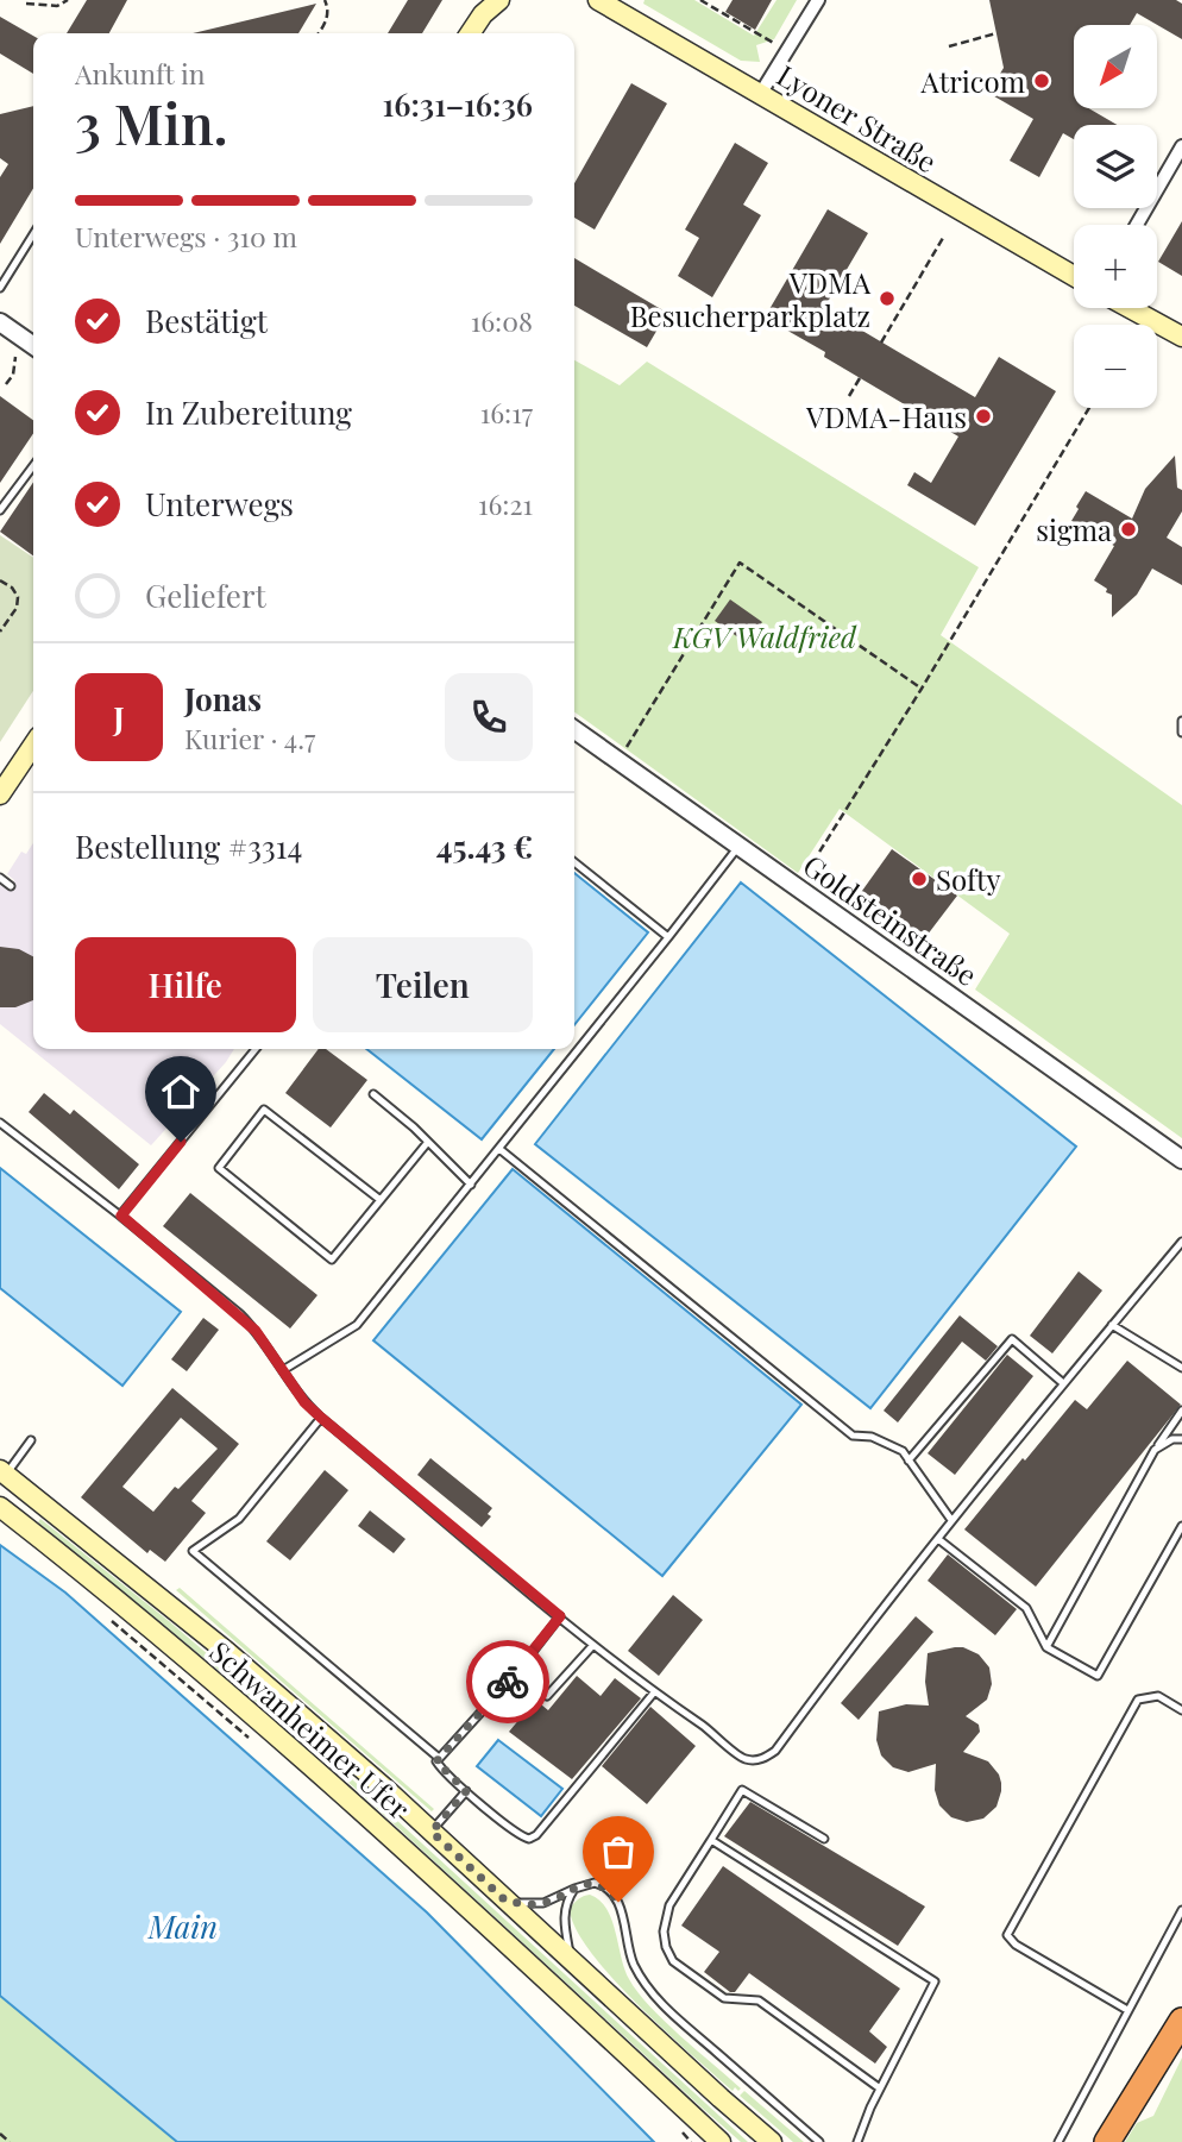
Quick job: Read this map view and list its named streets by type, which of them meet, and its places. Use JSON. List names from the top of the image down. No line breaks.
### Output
{"streets":{"main road":["Lyoner Straße","Schwanheimer Ufer"],"street":["Goldsteinstraße"]},"water":["Main"],"parks":["KGV Waldfried"],"places":["Atricom","VDMA Besucherparkplatz","VDMA-Haus","sigma","Softy"],"north":"bottom left","page":{"map_buttons":["+","−"],"heading":["3 Min.","Ankunft in","16:31–16:36"],"panel":["Jonas","Kurier · 4.7","Bestellung #3314","45.43 €"],"bar":"Unterwegs · 310 m","list":[["Bestätigt","16:08"],["In Zubereitung","16:17"],["Unterwegs","16:21"],"Geliefert"],"round":"J","buttons":["Hilfe","Teilen"]}}
